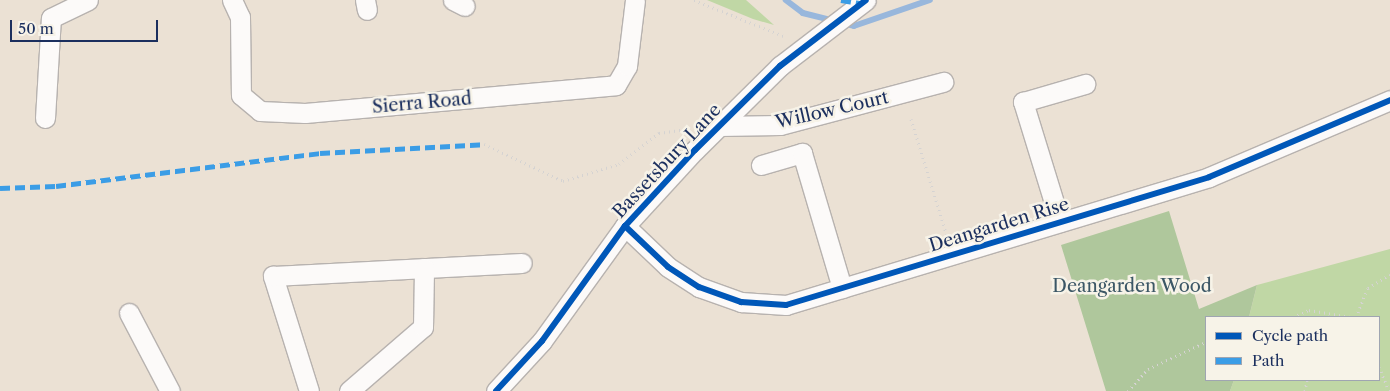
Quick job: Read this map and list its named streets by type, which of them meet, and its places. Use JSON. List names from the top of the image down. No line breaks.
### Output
{"streets":{"street":["Sierra Road","Willow Court","Bassetsbury Lane","Deangarden Rise"]},"crossings":[["Willow Court","Bassetsbury Lane"],["Bassetsbury Lane","Deangarden Rise"]],"parks":["Deangarden Wood"],"legend":["Cycle path","Path"],"scale_bar":"50 m"}
